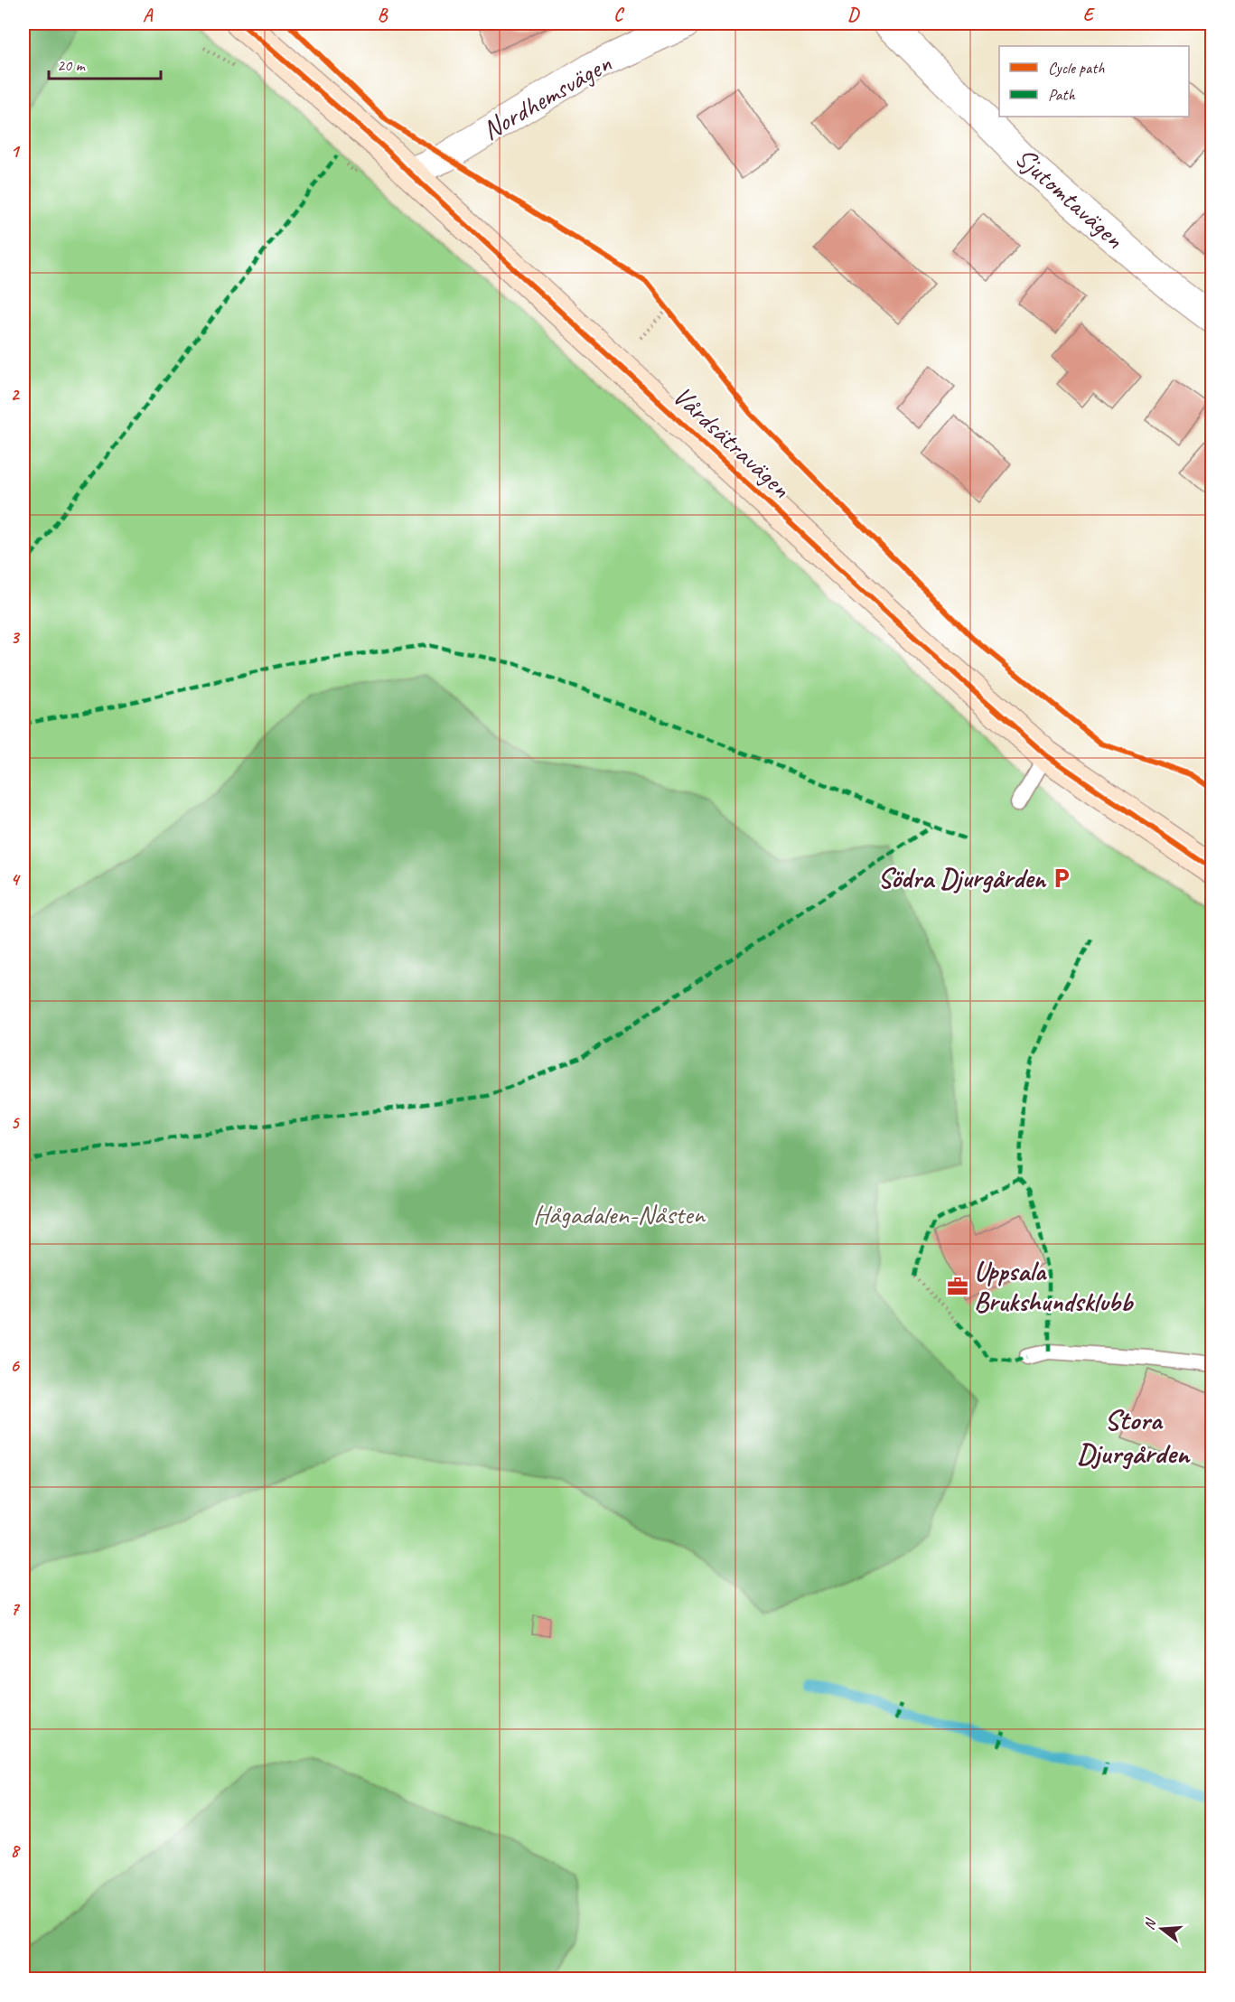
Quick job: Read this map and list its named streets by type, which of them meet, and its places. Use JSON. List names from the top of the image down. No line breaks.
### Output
{"streets":{"street":["Nordhemsvägen","Sjutomtavägen","Vårdsätravägen"]},"crossings":[["Nordhemsvägen","Vårdsätravägen"]],"districts":["Stora Djurgården"],"parks":["Hågadalen-Nåsten"],"places":{"parking":["Södra Djurgården"],"office":["Uppsala Brukshundsklubb"]},"legend":["Cycle path","Path"],"scale_bar":"20 m","north":"left","grid":{"columns":["A","B","C","D","E"],"rows":["1","2","3","4","5","6","7","8"]}}
